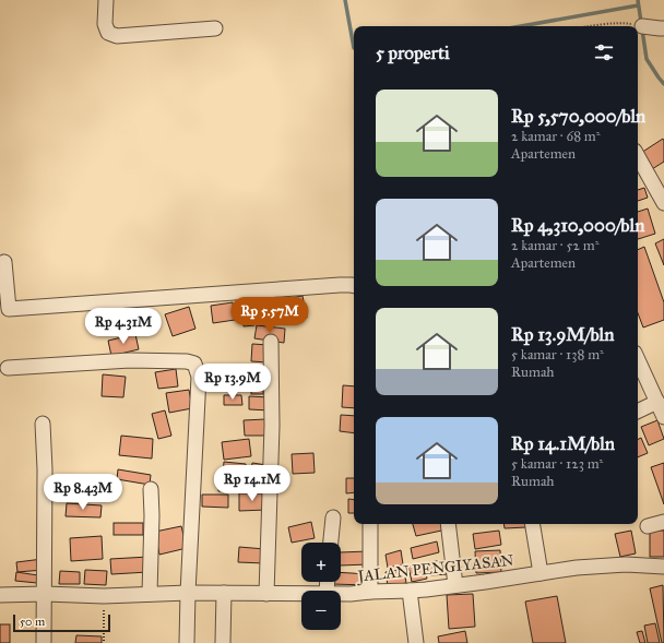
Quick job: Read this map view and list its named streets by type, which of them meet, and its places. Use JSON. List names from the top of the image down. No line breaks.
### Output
{"streets":{"street":["JALAN PENGIYASAN"]},"scale_bar":"50 m","page":{"heading":"5 properti","list":[{"name":"Rp 5,570,000/bln","note":"2 kamar · 68 m² · Apartemen"},{"name":"Rp 4,310,000/bln","note":"2 kamar · 52 m² · Apartemen"},{"name":"Rp 13.9M/bln","note":"5 kamar · 138 m² · Rumah"},{"name":"Rp 14.1M/bln","note":"5 kamar · 123 m² · Rumah"}],"price":["Rp 5.57M","Rp 4.31M","Rp 13.9M","Rp 14.1M","Rp 8.43M"],"map_buttons":["+","−"],"scale":"50 m"}}
